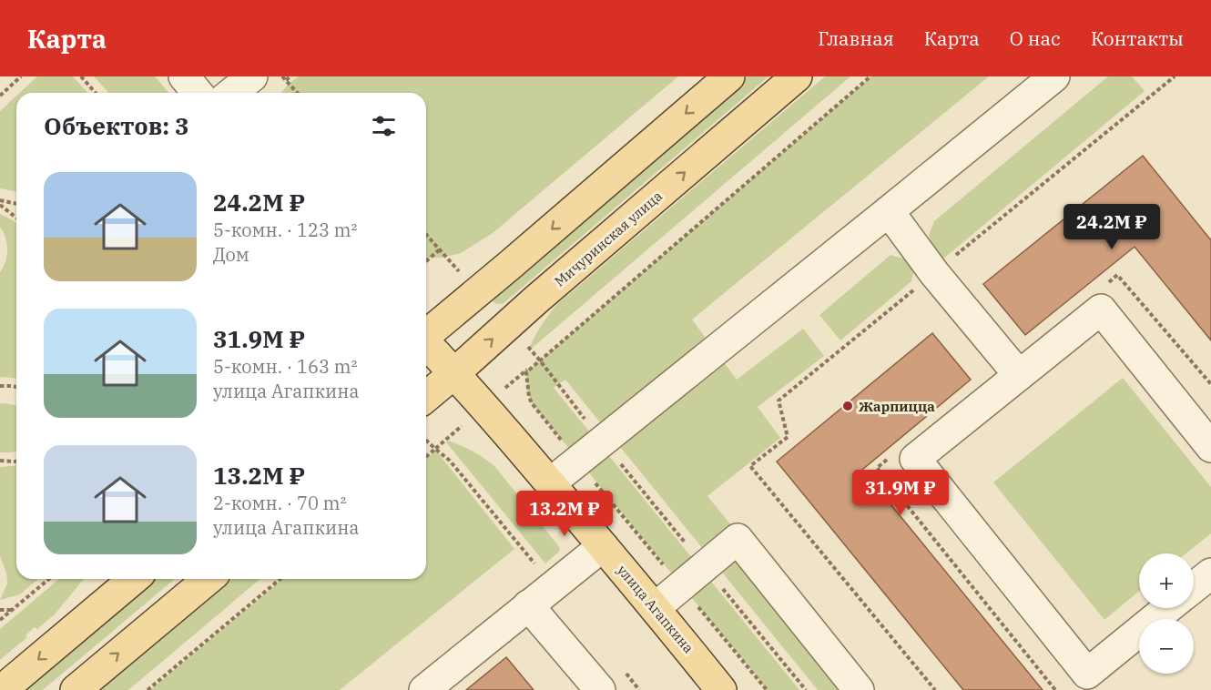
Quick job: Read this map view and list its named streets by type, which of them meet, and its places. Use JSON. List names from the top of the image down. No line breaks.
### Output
{"streets":{"main road":["Мичуринская улица","улица Агапкина"]},"crossings":[["Мичуринская улица","улица Агапкина"]],"places":["Жарпицца"],"page":{"header":"Карта","nav":["Главная","Карта","О нас","Контакты"],"heading":"Объектов: 3","list":[{"name":"24.2M ₽","note":"5-комн. · 123 m² · Дом"},{"name":"31.9M ₽","note":"5-комн. · 163 m² · улица Агапкина"},{"name":"13.2M ₽","note":"2-комн. · 70 m² · улица Агапкина"}],"price":["24.2M ₽","31.9M ₽","13.2M ₽"],"map_buttons":["+","−"]}}
